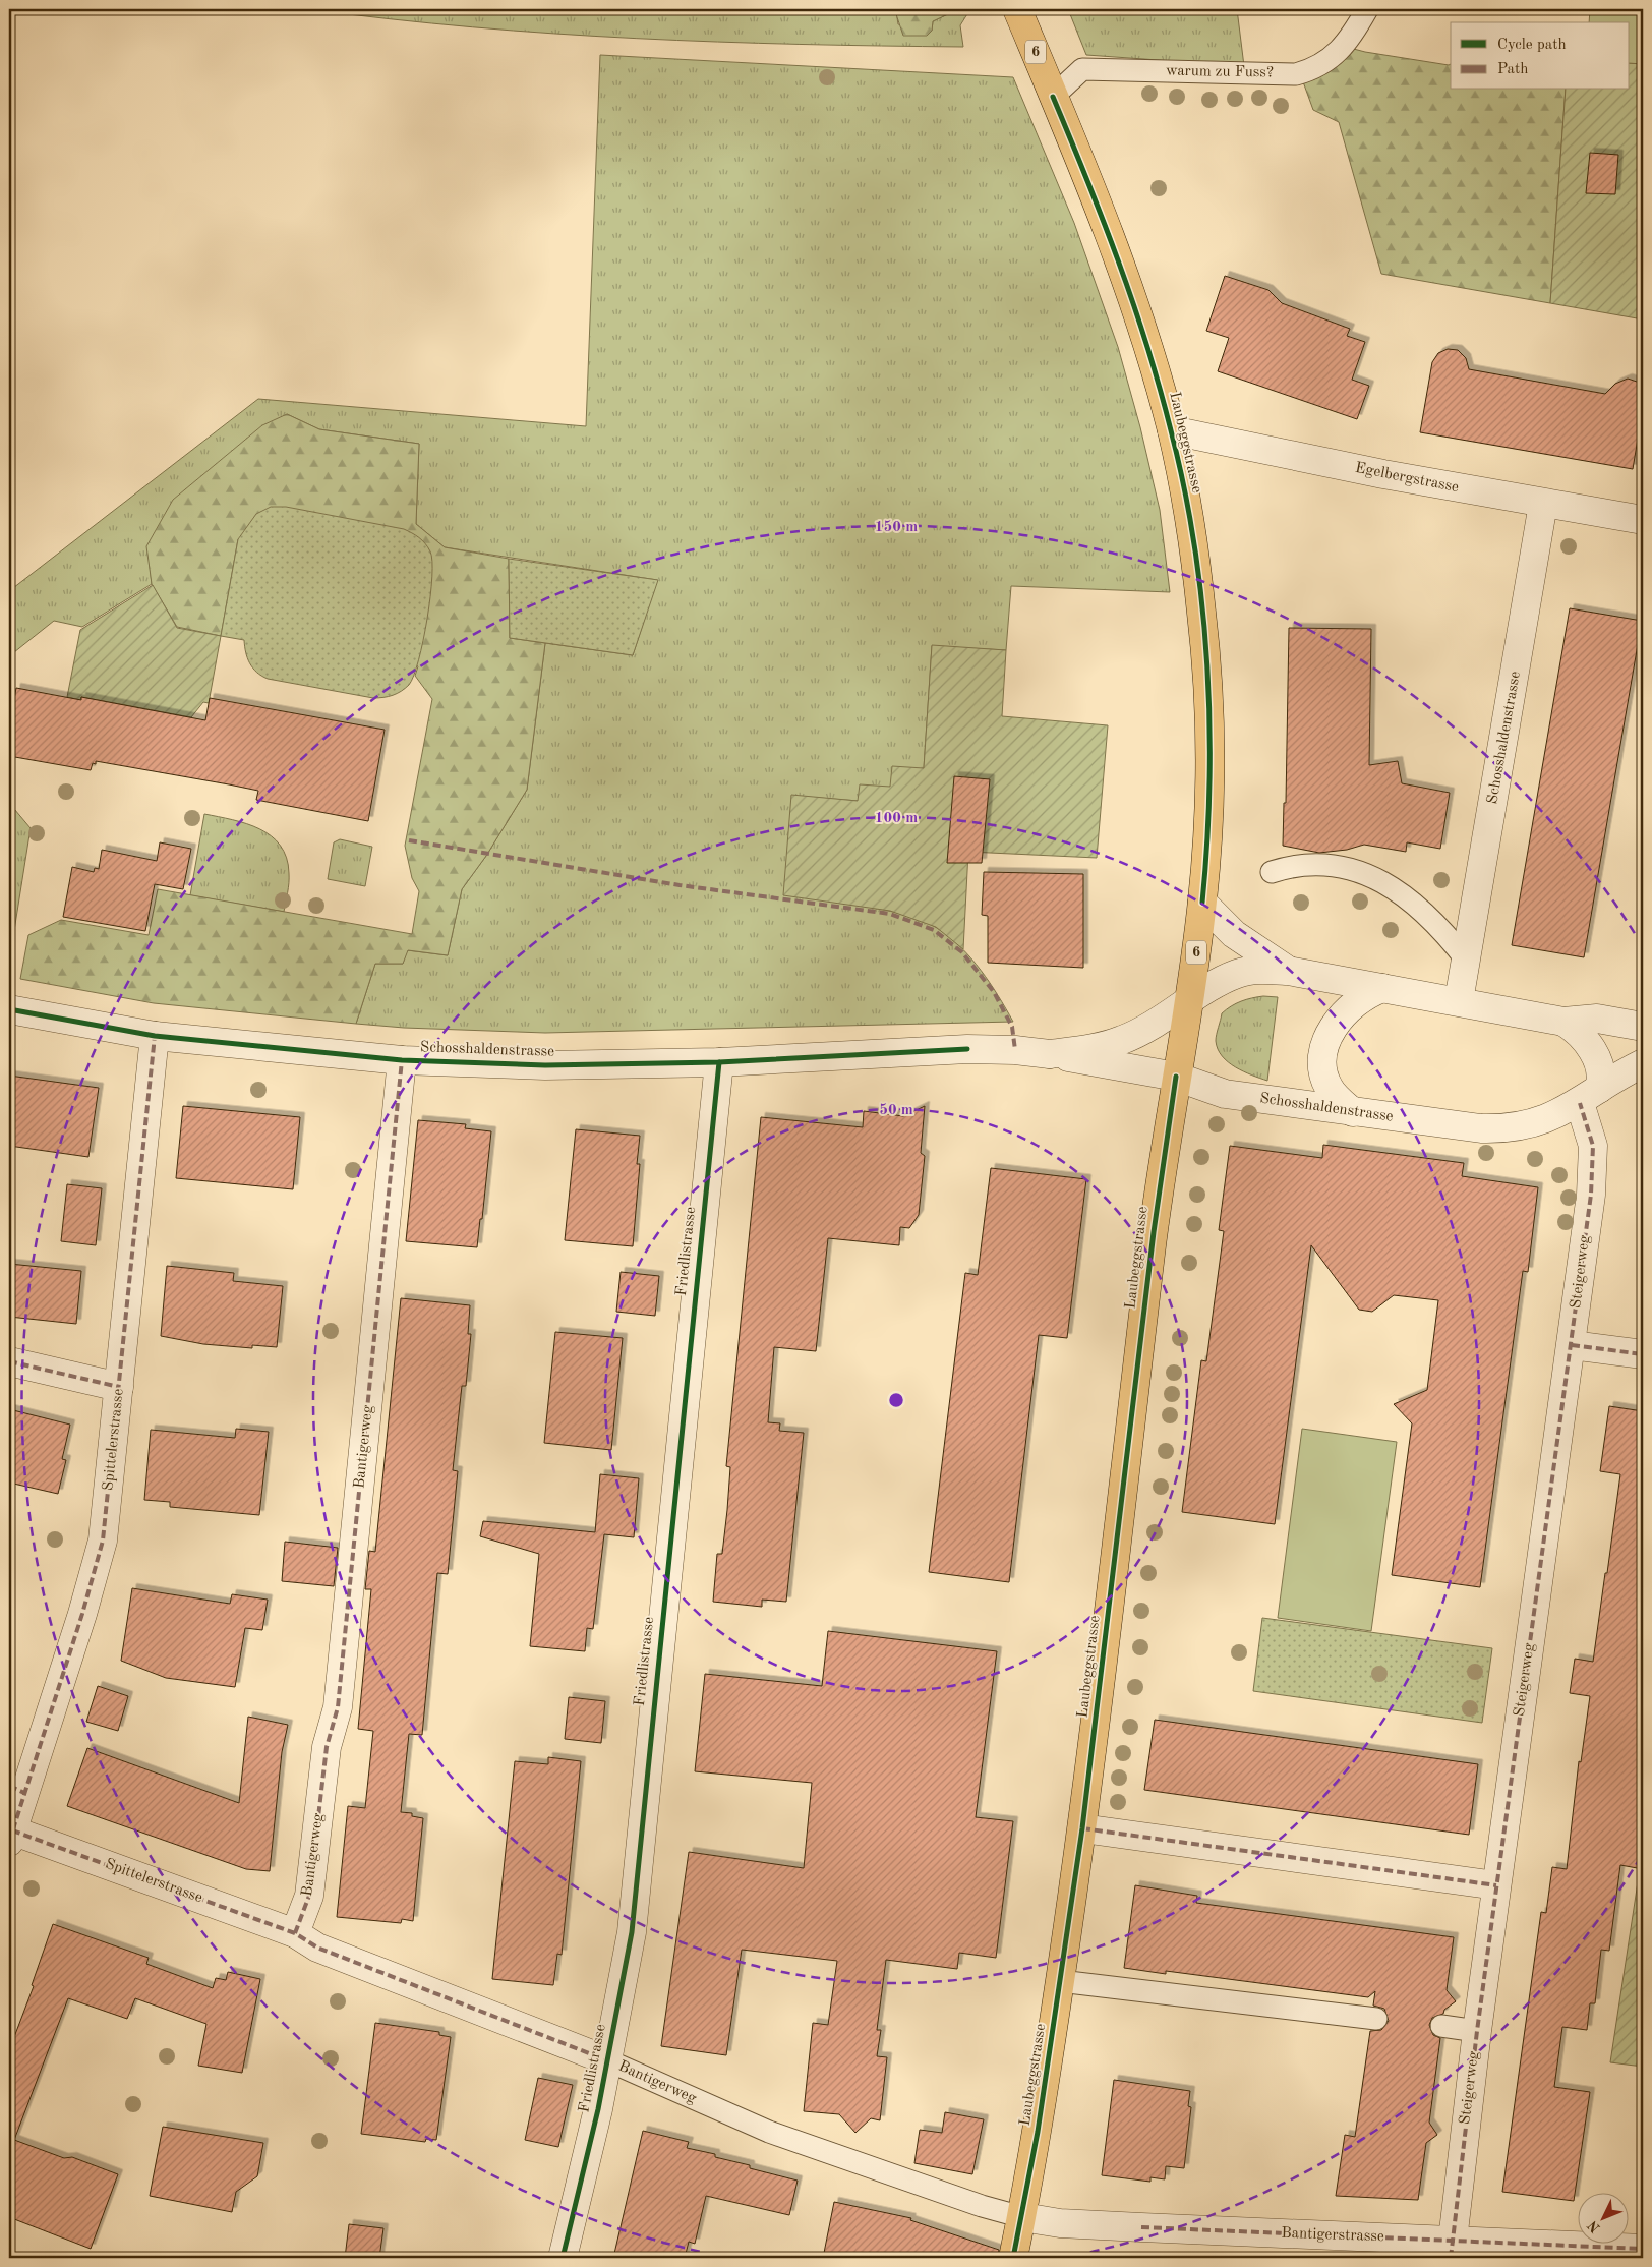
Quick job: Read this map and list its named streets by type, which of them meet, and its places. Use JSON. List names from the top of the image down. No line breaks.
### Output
{"streets":{"main road":["6","Laubeggstrasse"],"street":["Egelbergstrasse","Schosshaldenstrasse","Friedlistrasse","Steigerweg","Spittelerstrasse","Bantigerweg","Bantigerstrasse"],"lane":["warum zu Fuss?"]},"crossings":[["warum zu Fuss?","Laubeggstrasse"],["Laubeggstrasse","Egelbergstrasse"],["Laubeggstrasse","Schosshaldenstrasse"],["Laubeggstrasse","Bantigerweg"],["Laubeggstrasse","Bantigerstrasse"],["Egelbergstrasse","Schosshaldenstrasse"],["Schosshaldenstrasse","Friedlistrasse"],["Schosshaldenstrasse","Steigerweg"],["Schosshaldenstrasse","Spittelerstrasse"],["Schosshaldenstrasse","Bantigerweg"],["Friedlistrasse","Bantigerweg"],["Steigerweg","Bantigerstrasse"],["Spittelerstrasse","Bantigerweg"],["Bantigerweg","Bantigerstrasse"]],"legend":["Cycle path","Path"],"north":"bottom left","rings":["150 m","100 m","50 m"]}
